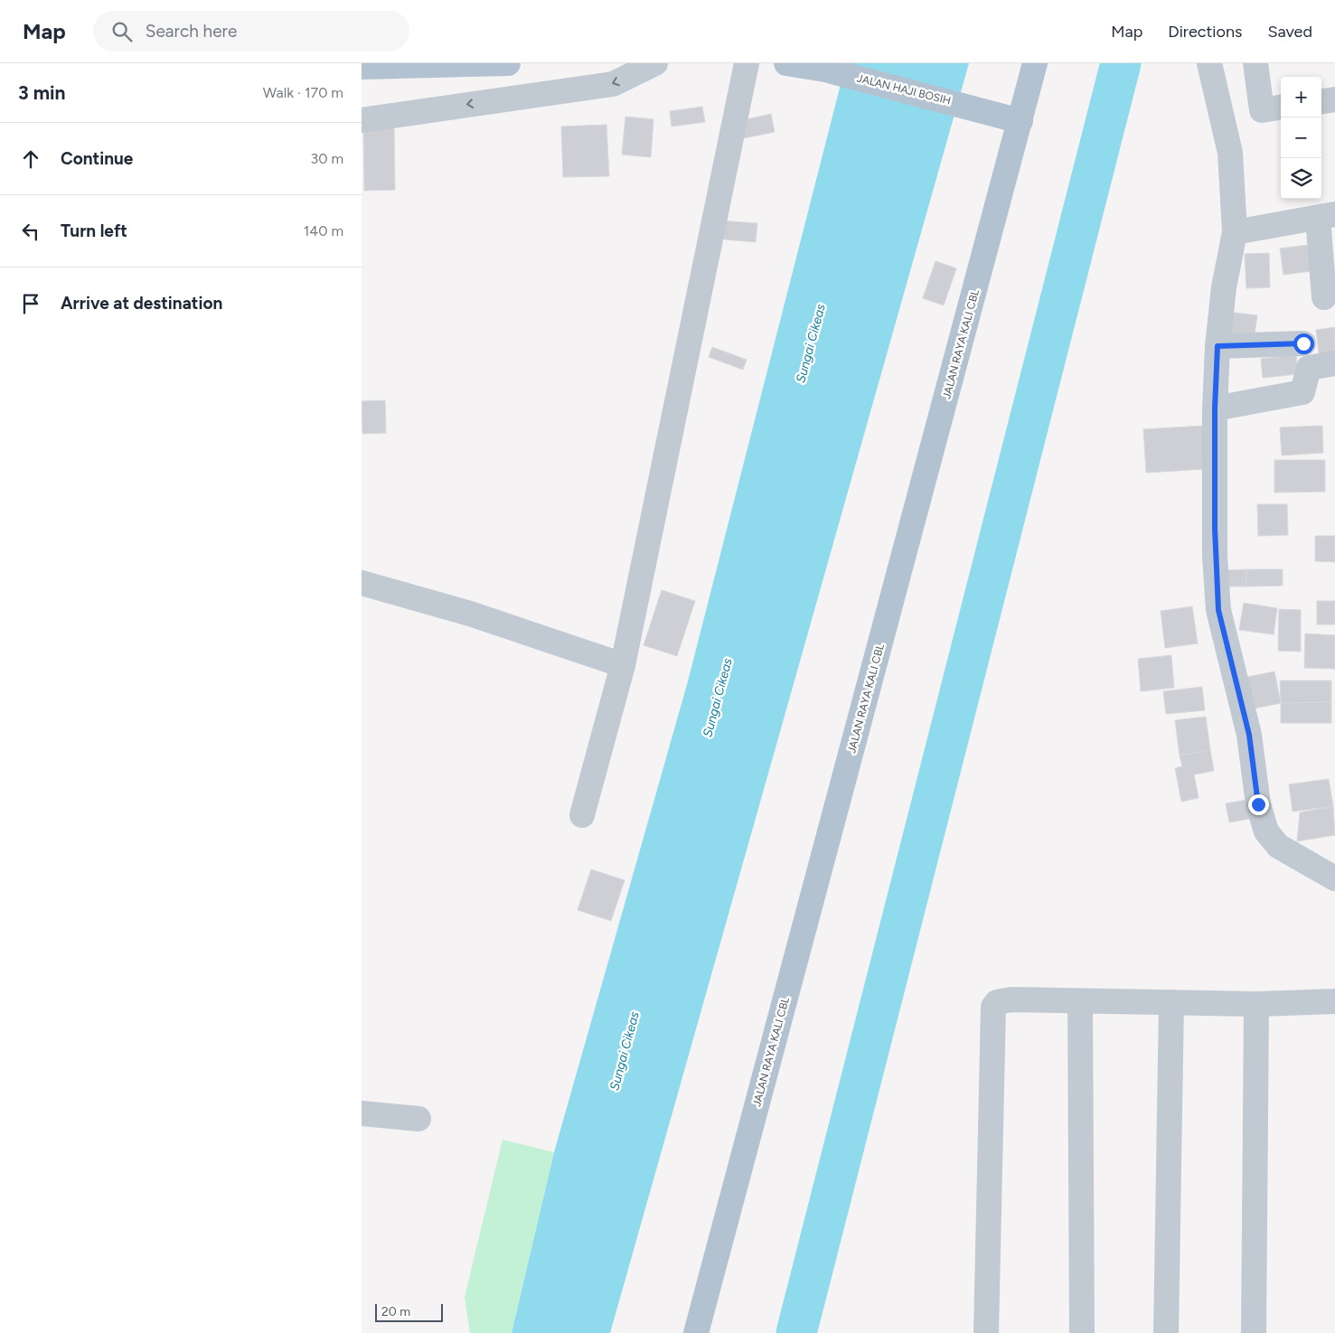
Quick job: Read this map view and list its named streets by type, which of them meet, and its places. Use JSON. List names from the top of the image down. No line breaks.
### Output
{"streets":{"main road":["JALAN HAJI BOSIH","JALAN RAYA KALI CBL"]},"crossings":[["JALAN HAJI BOSIH","JALAN RAYA KALI CBL"]],"water":["Sungai Cikeas"],"scale_bar":"20 m","page":{"header":"Map","search":"Search here","nav":["Map","Directions","Saved"],"heading":["3 min","Walk · 170 m"],"map_buttons":["+","−"],"list":[["Continue","30 m"],["Turn left","140 m"],"Arrive at destination"],"scale":"20 m"}}
